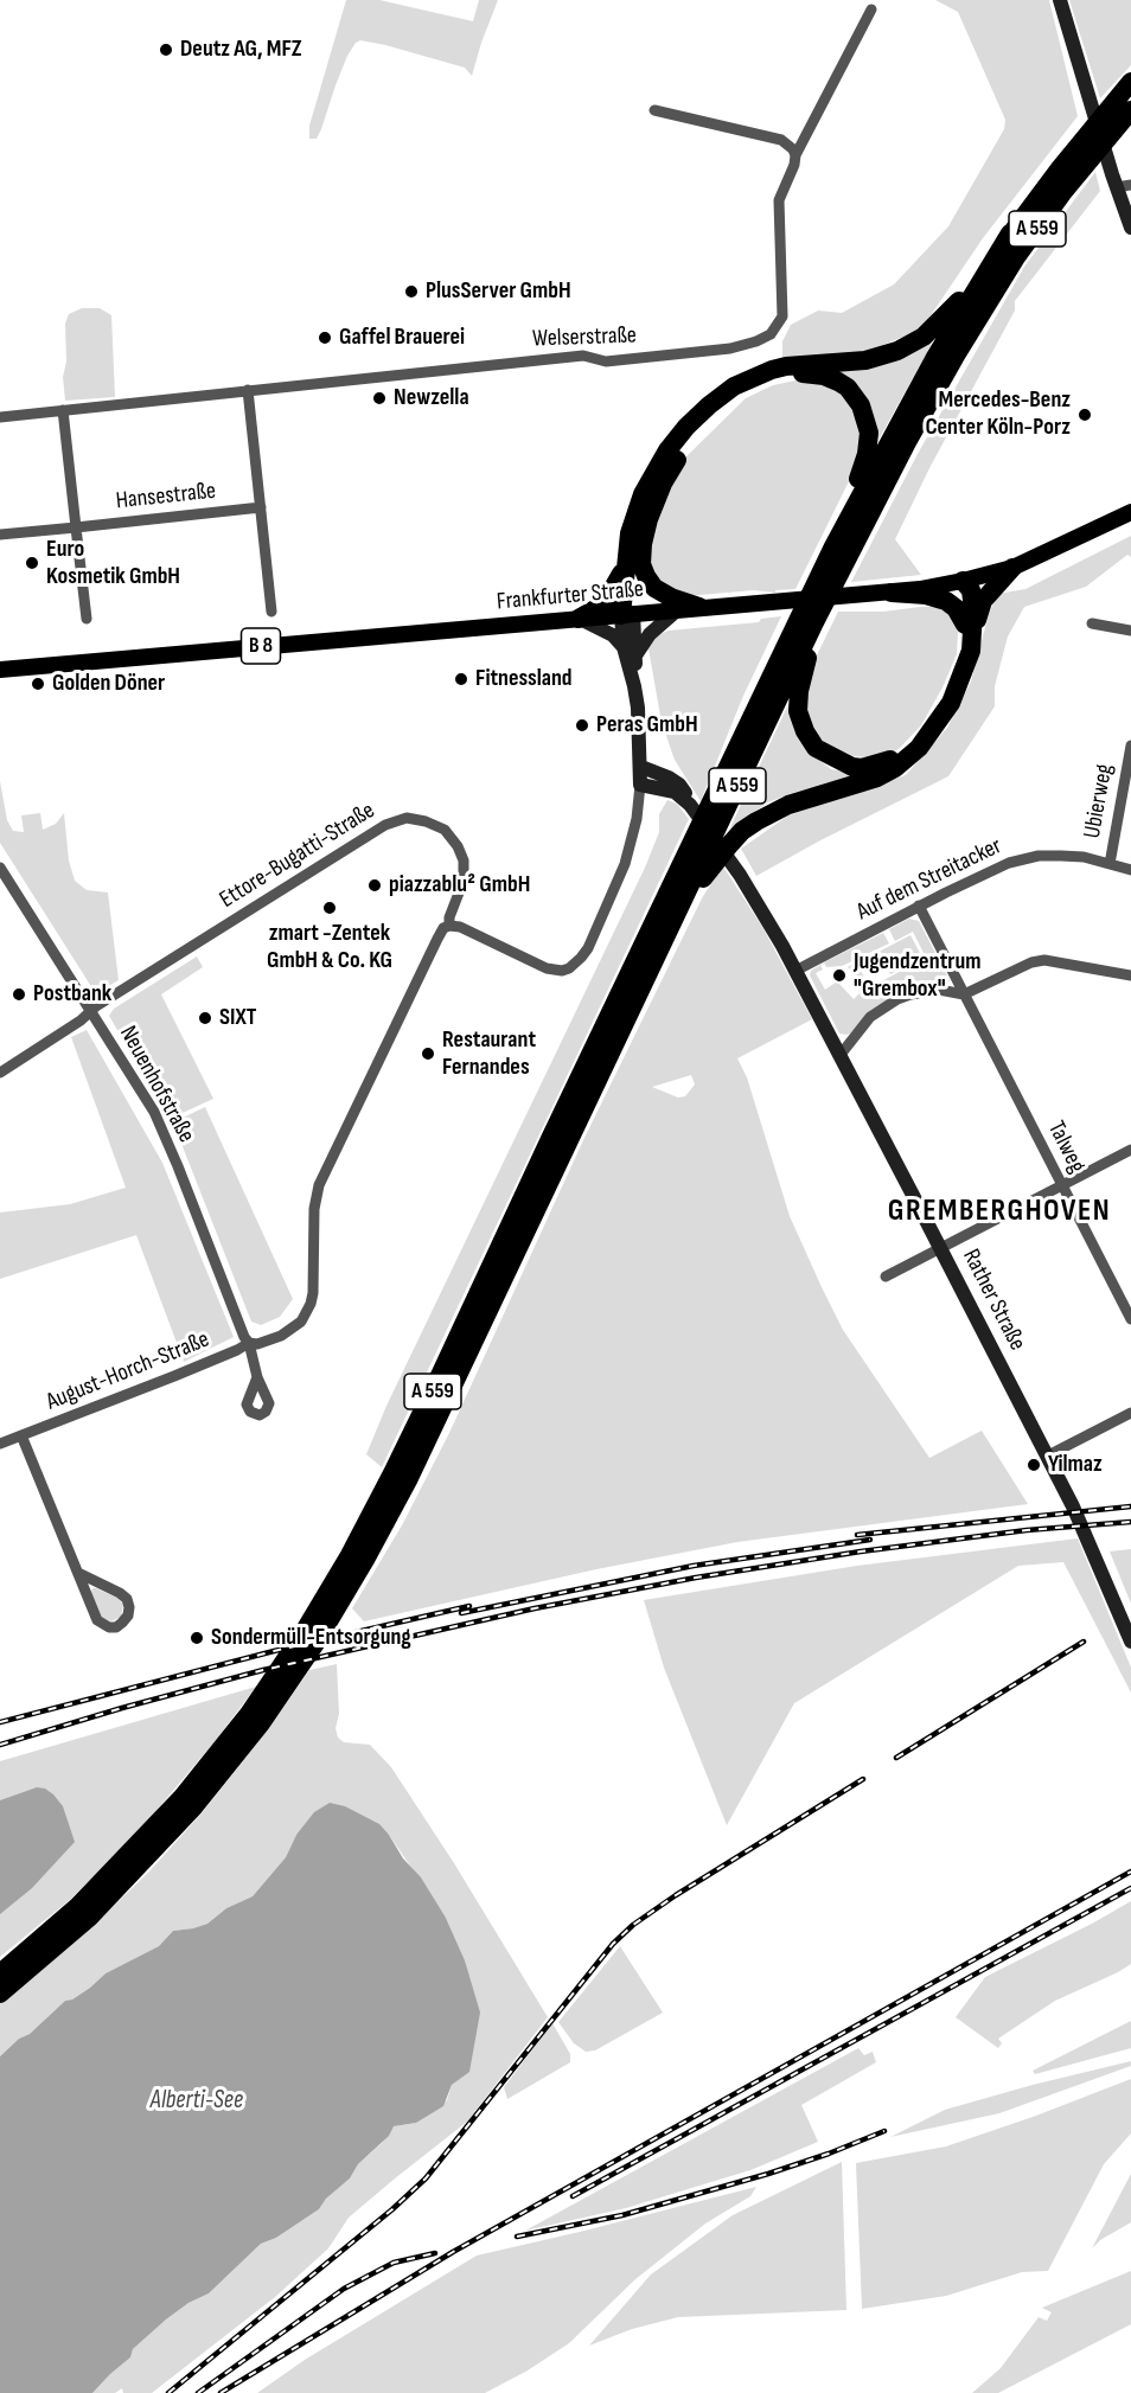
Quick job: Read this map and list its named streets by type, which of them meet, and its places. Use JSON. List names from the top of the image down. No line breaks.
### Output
{"streets":{"highway":["A 559"],"main road":["Frankfurter Straße","B 8"],"street":["Welserstraße","Hansestraße","Ubierweg","Ettore-Bugatti-Straße","Auf dem Streitacker","Neuenhofstraße","Talweg","Rather Straße","August-Horch-Straße"]},"crossings":[["Ubierweg","Auf dem Streitacker"],["Ettore-Bugatti-Straße","Neuenhofstraße"],["Ettore-Bugatti-Straße","August-Horch-Straße"],["Auf dem Streitacker","Talweg"],["Auf dem Streitacker","Rather Straße"],["Neuenhofstraße","August-Horch-Straße"]],"districts":["GREMBERGHOVEN"],"water":["Alberti-See"],"places":["Deutz AG, MFZ","PlusServer GmbH","Gaffel Brauerei","Newzella","Mercedes-Benz Center Köln-Porz","Euro Kosmetik GmbH","Fitnessland","Golden Döner","Peras GmbH","piazzablu² GmbH","zmart -Zentek GmbH & Co. KG","Jugendzentrum \"Grembox\"","Postbank","SIXT","Restaurant Fernandes","Yilmaz","Sondermüll-Entsorgung"]}
